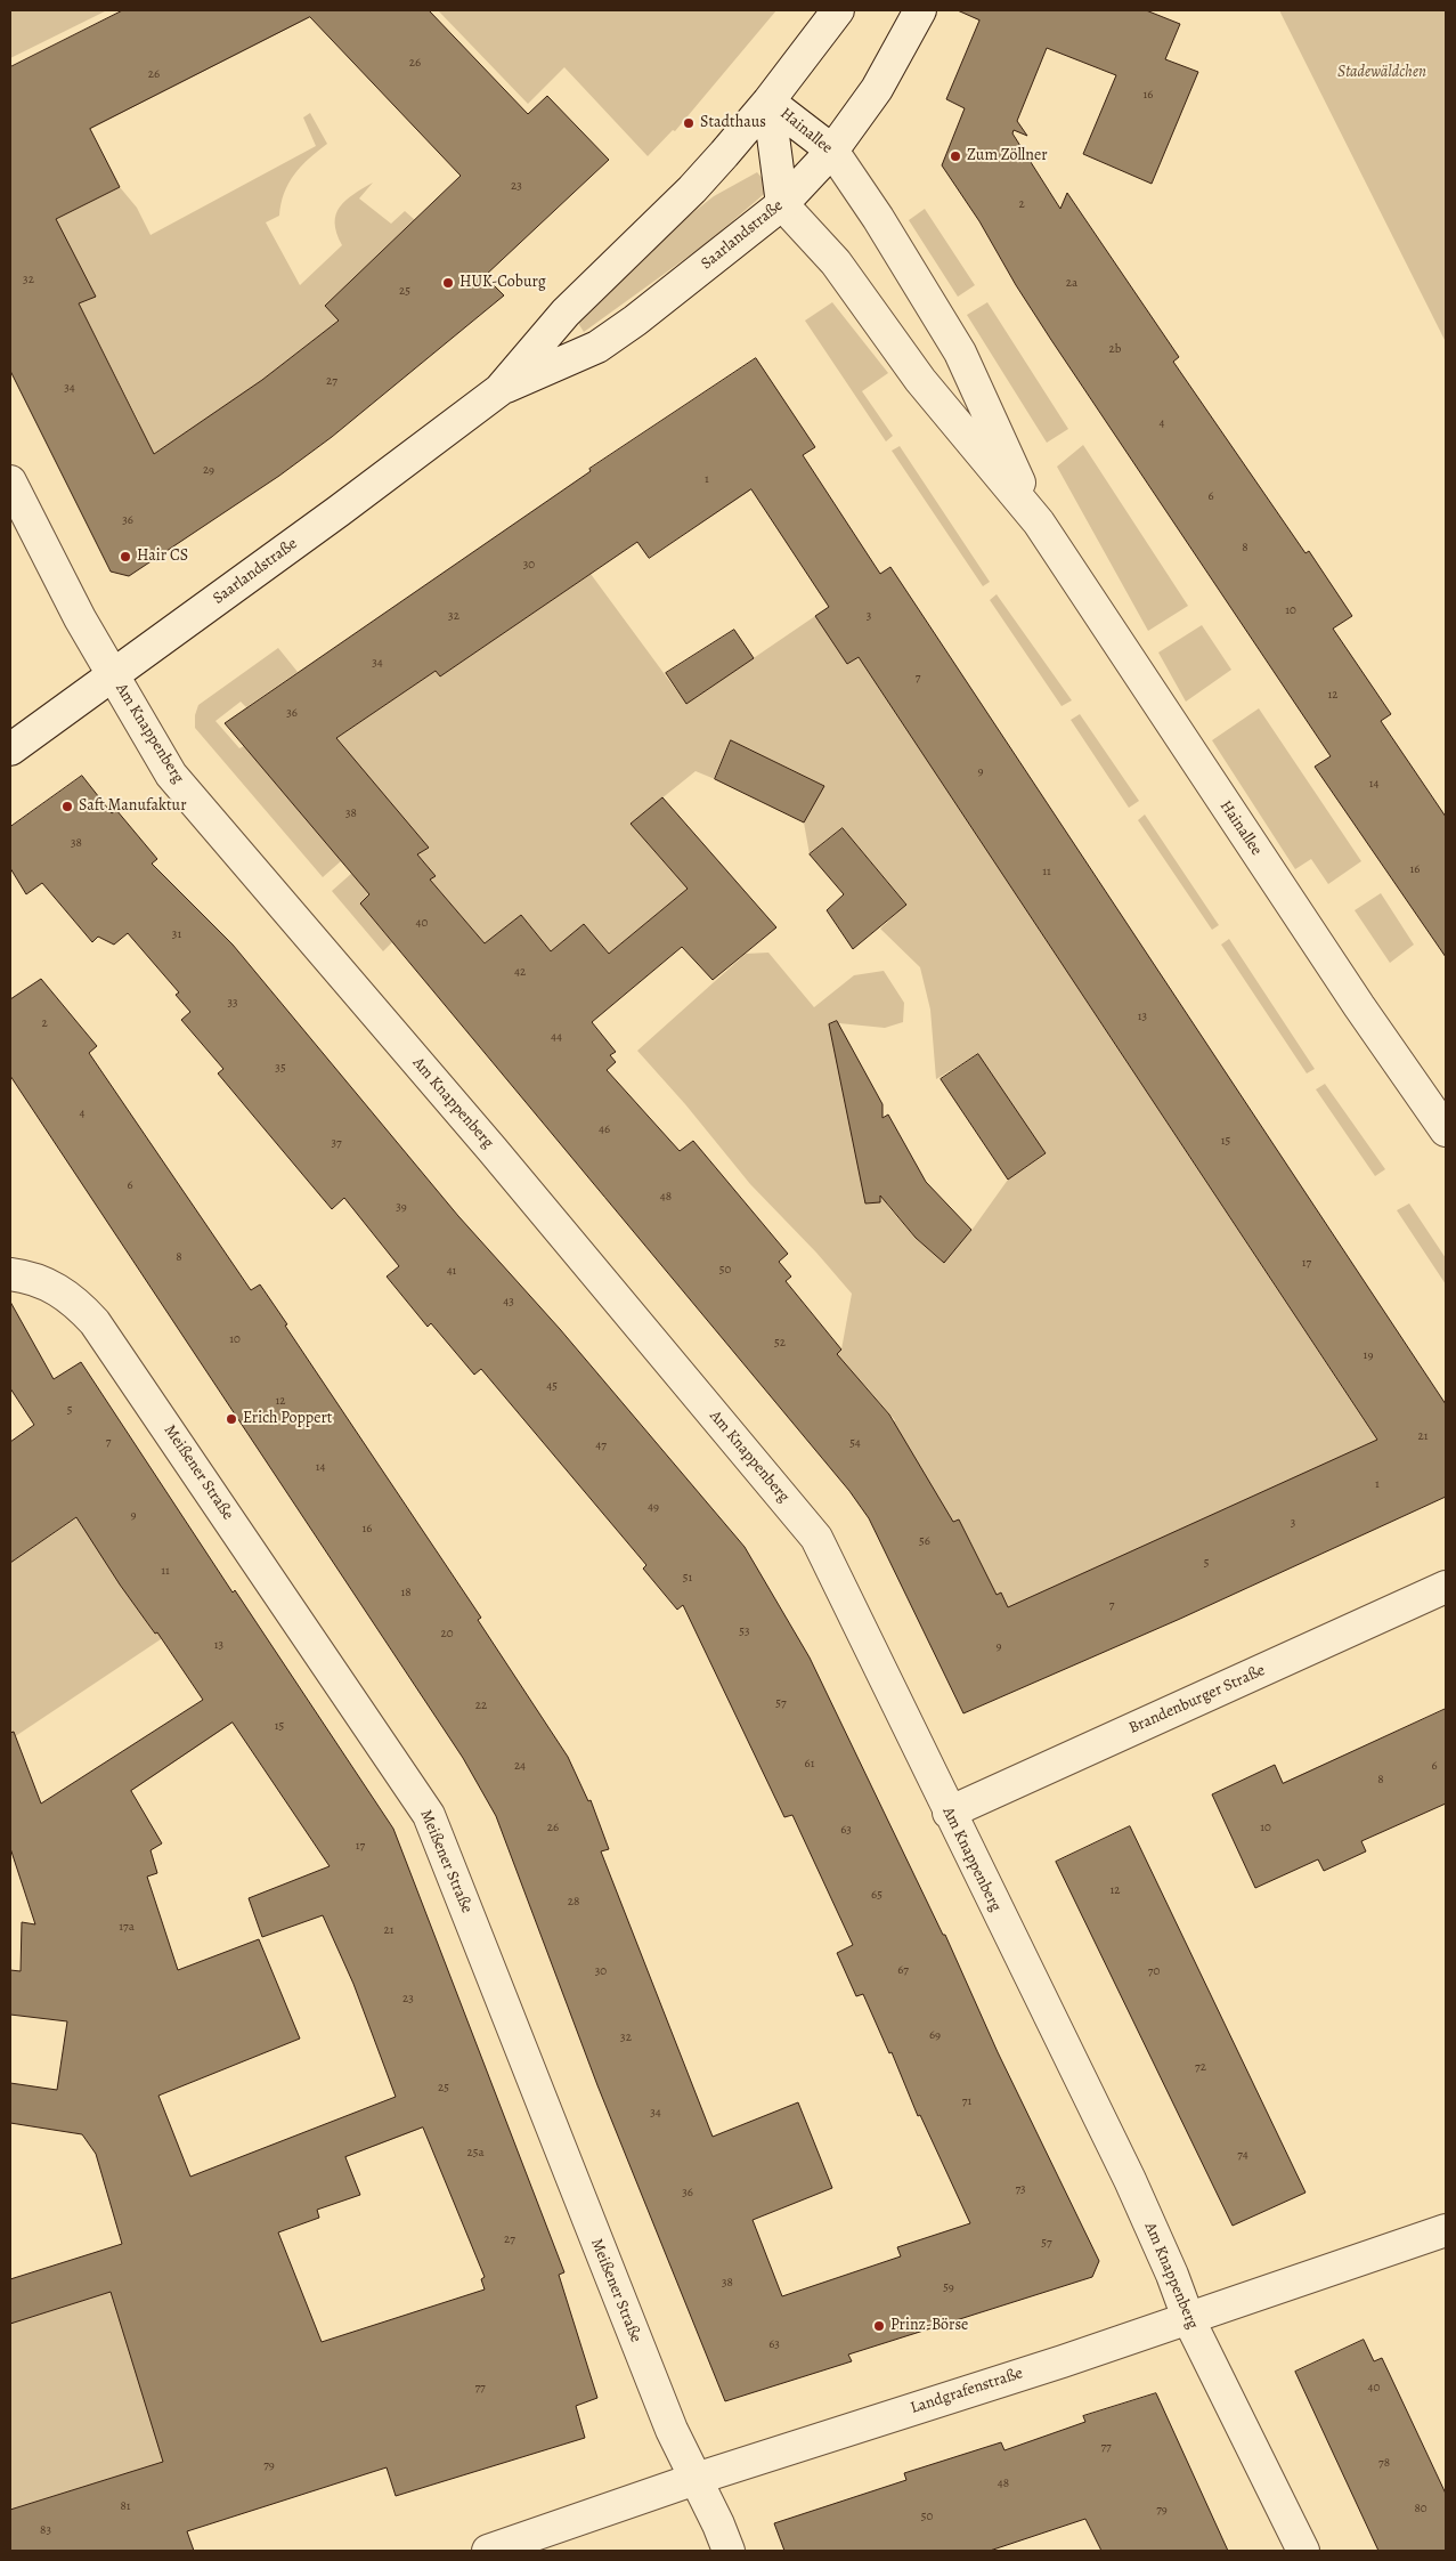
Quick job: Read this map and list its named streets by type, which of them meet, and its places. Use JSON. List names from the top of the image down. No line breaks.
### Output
{"streets":{"street":["Hainallee","Saarlandstraße","Am Knappenberg","Meißener Straße","Brandenburger Straße","Landgrafenstraße"]},"crossings":[["Hainallee","Saarlandstraße"],["Saarlandstraße","Am Knappenberg"],["Am Knappenberg","Brandenburger Straße"],["Am Knappenberg","Landgrafenstraße"],["Meißener Straße","Landgrafenstraße"]],"parks":["Stadewäldchen"],"places":["Stadthaus","Zum Zöllner","HUK-Coburg","Hair CS","Saft Manufaktur","Erich Poppert","Prinz-Börse"],"house_numbers":["26","26","16","23","2","32","2a","25","2b","27","34","4","29","1","6","36","8","30","10","32","3","34","7","12","36","9","14","38","38","16","11","40","31","42","33","13","2","44","35","4","46","15","37","6","48","39","8","17","50","41","43","10","52","19","45","12","5","21","7","54","47","14","1","49","9","3","16","56","5","11","51","18","7","53","20","13","9","57","22","15","61","24","6","8","26","10","63","17","12","65","28","17a","21","67","30","70","23","69","32","72","25","71","34","25a","74","73","36","27","57","38","59","63","77","40","77","78","79","48","81","80","79","50","83"]}
